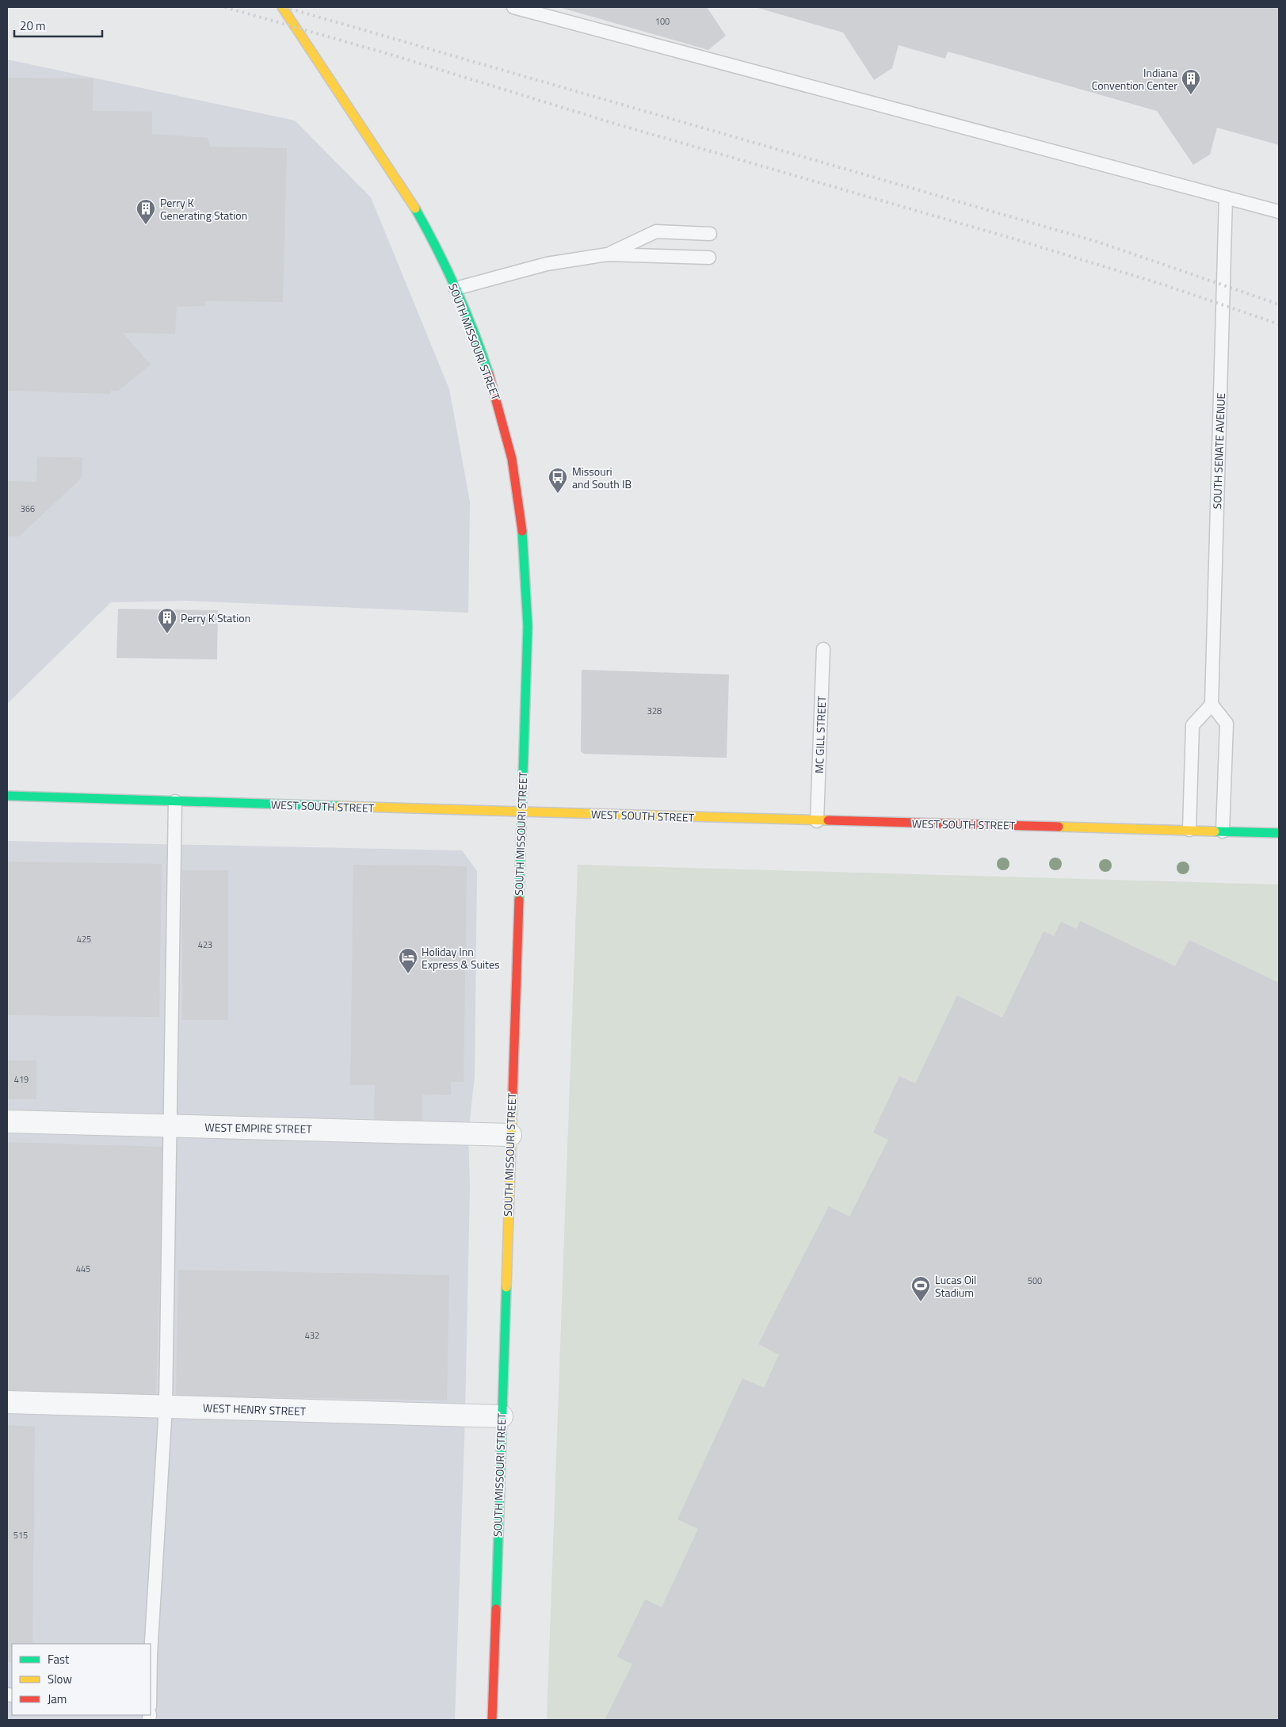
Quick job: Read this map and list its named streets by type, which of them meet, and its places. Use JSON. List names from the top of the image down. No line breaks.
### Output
{"streets":{"main road":["SOUTH MISSOURI STREET","WEST SOUTH STREET"],"street":["WEST EMPIRE STREET","WEST HENRY STREET"],"lane":["SOUTH SENATE AVENUE","MC GILL STREET"]},"crossings":[["SOUTH MISSOURI STREET","WEST SOUTH STREET"],["SOUTH MISSOURI STREET","WEST EMPIRE STREET"],["SOUTH MISSOURI STREET","WEST HENRY STREET"],["MC GILL STREET","WEST SOUTH STREET"]],"places":{"building":["Indiana Convention Center","Perry K Generating Station","Perry K Station"],"bus stop":["Missouri and South IB"],"hotel":["Holiday Inn Express & Suites"],"sports":["Lucas Oil Stadium"]},"house_numbers":["100","366","328","425","423","419","445","500","432","515"],"legend":["Fast","Slow","Jam"],"scale_bar":"20 m"}
